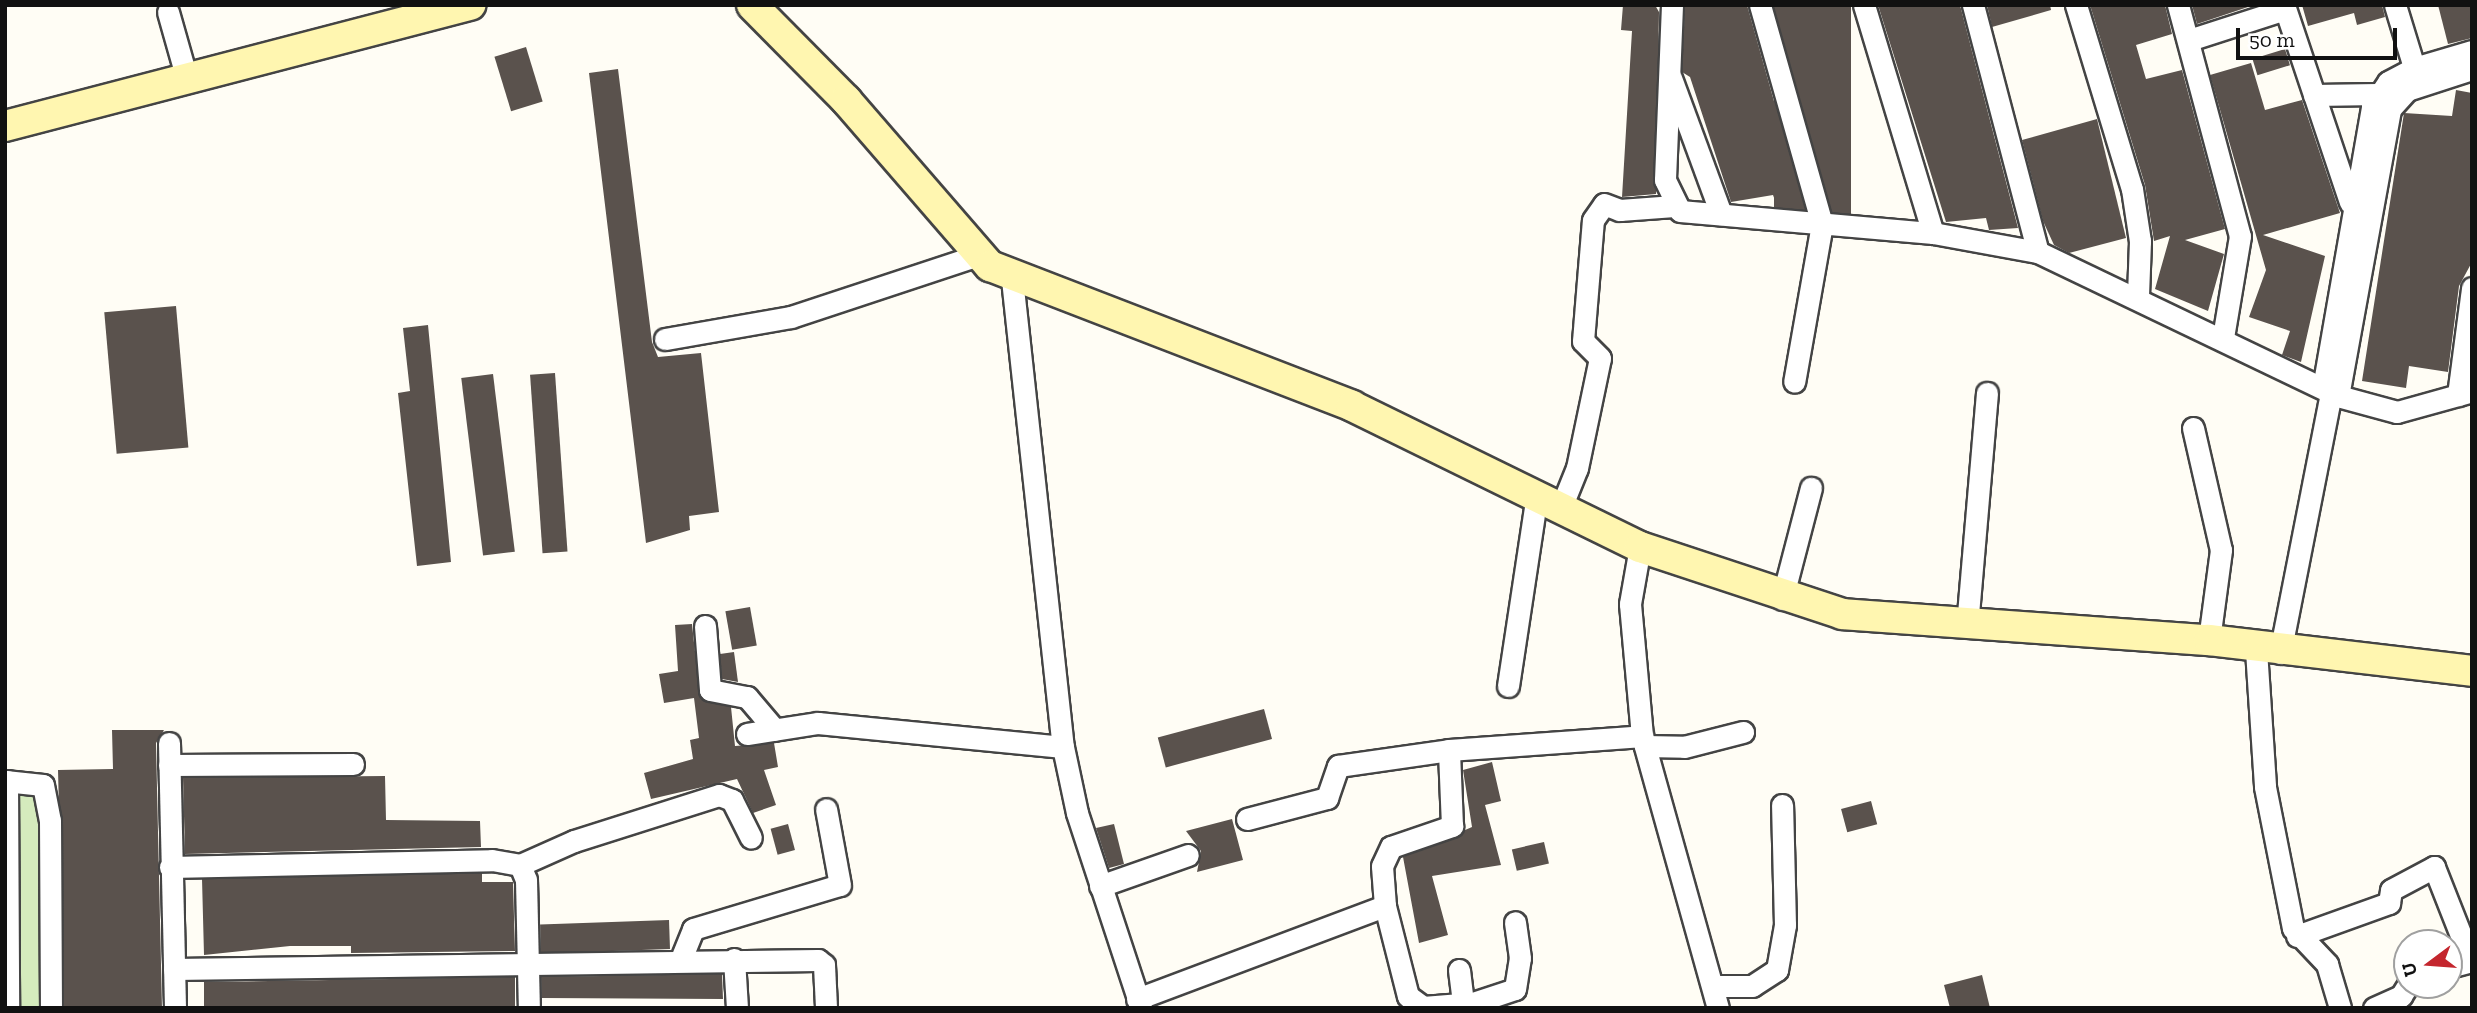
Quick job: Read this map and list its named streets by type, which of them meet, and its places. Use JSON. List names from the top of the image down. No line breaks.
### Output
{"scale_bar":"50 m","north":"left"}
